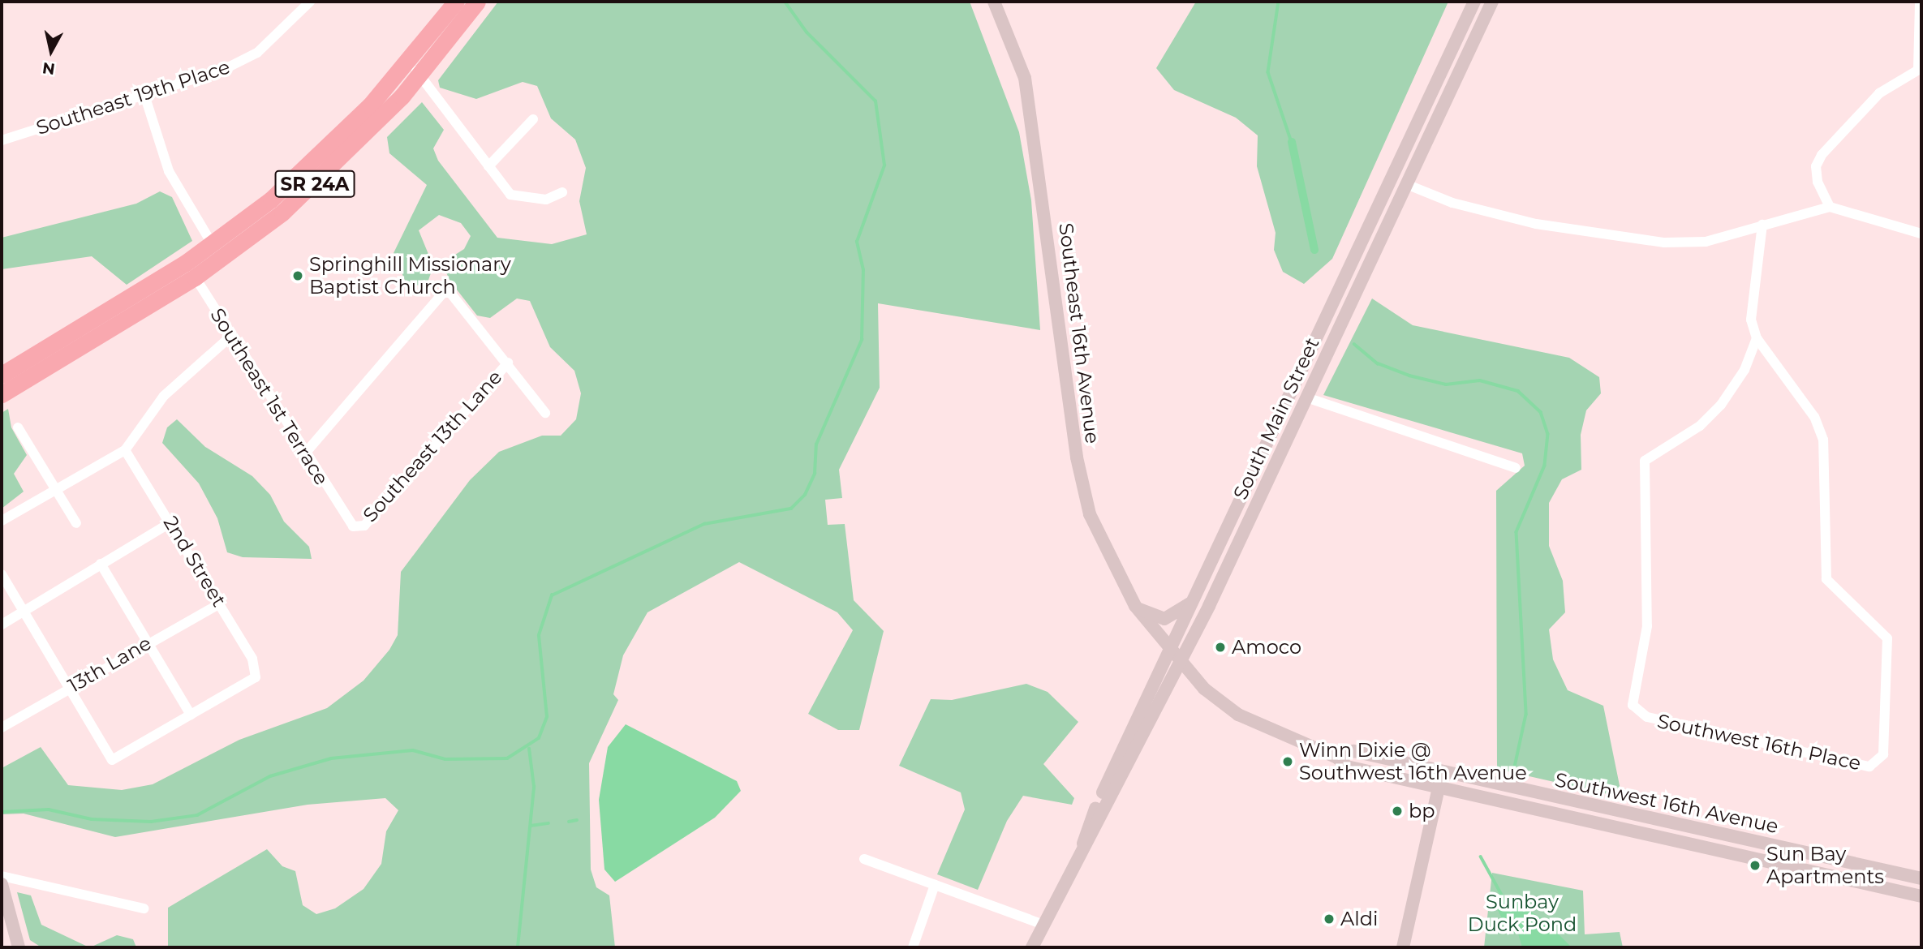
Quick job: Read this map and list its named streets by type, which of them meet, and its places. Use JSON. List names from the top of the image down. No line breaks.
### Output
{"streets":{"highway":["SR 24A"],"main road":["Southeast 16th Avenue","South Main Street","Southwest 16th Avenue"],"street":["Southeast 19th Place","Southeast 1st Terrace","Southeast 13th Lane","2nd Street","13th Lane","Southwest 16th Place"]},"crossings":[["SR 24A","Southeast 1st Terrace"],["Southeast 16th Avenue","South Main Street"],["Southeast 16th Avenue","Southwest 16th Avenue"],["Southeast 1st Terrace","Southeast 13th Lane"],["South Main Street","Southwest 16th Avenue"],["2nd Street","13th Lane"]],"parks":["Sunbay Duck Pond"],"places":["Springhill Missionary Baptist Church","Amoco","Winn Dixie @ Southwest 16th Avenue","bp","Sun Bay Apartments","Aldi"],"north":"bottom"}
